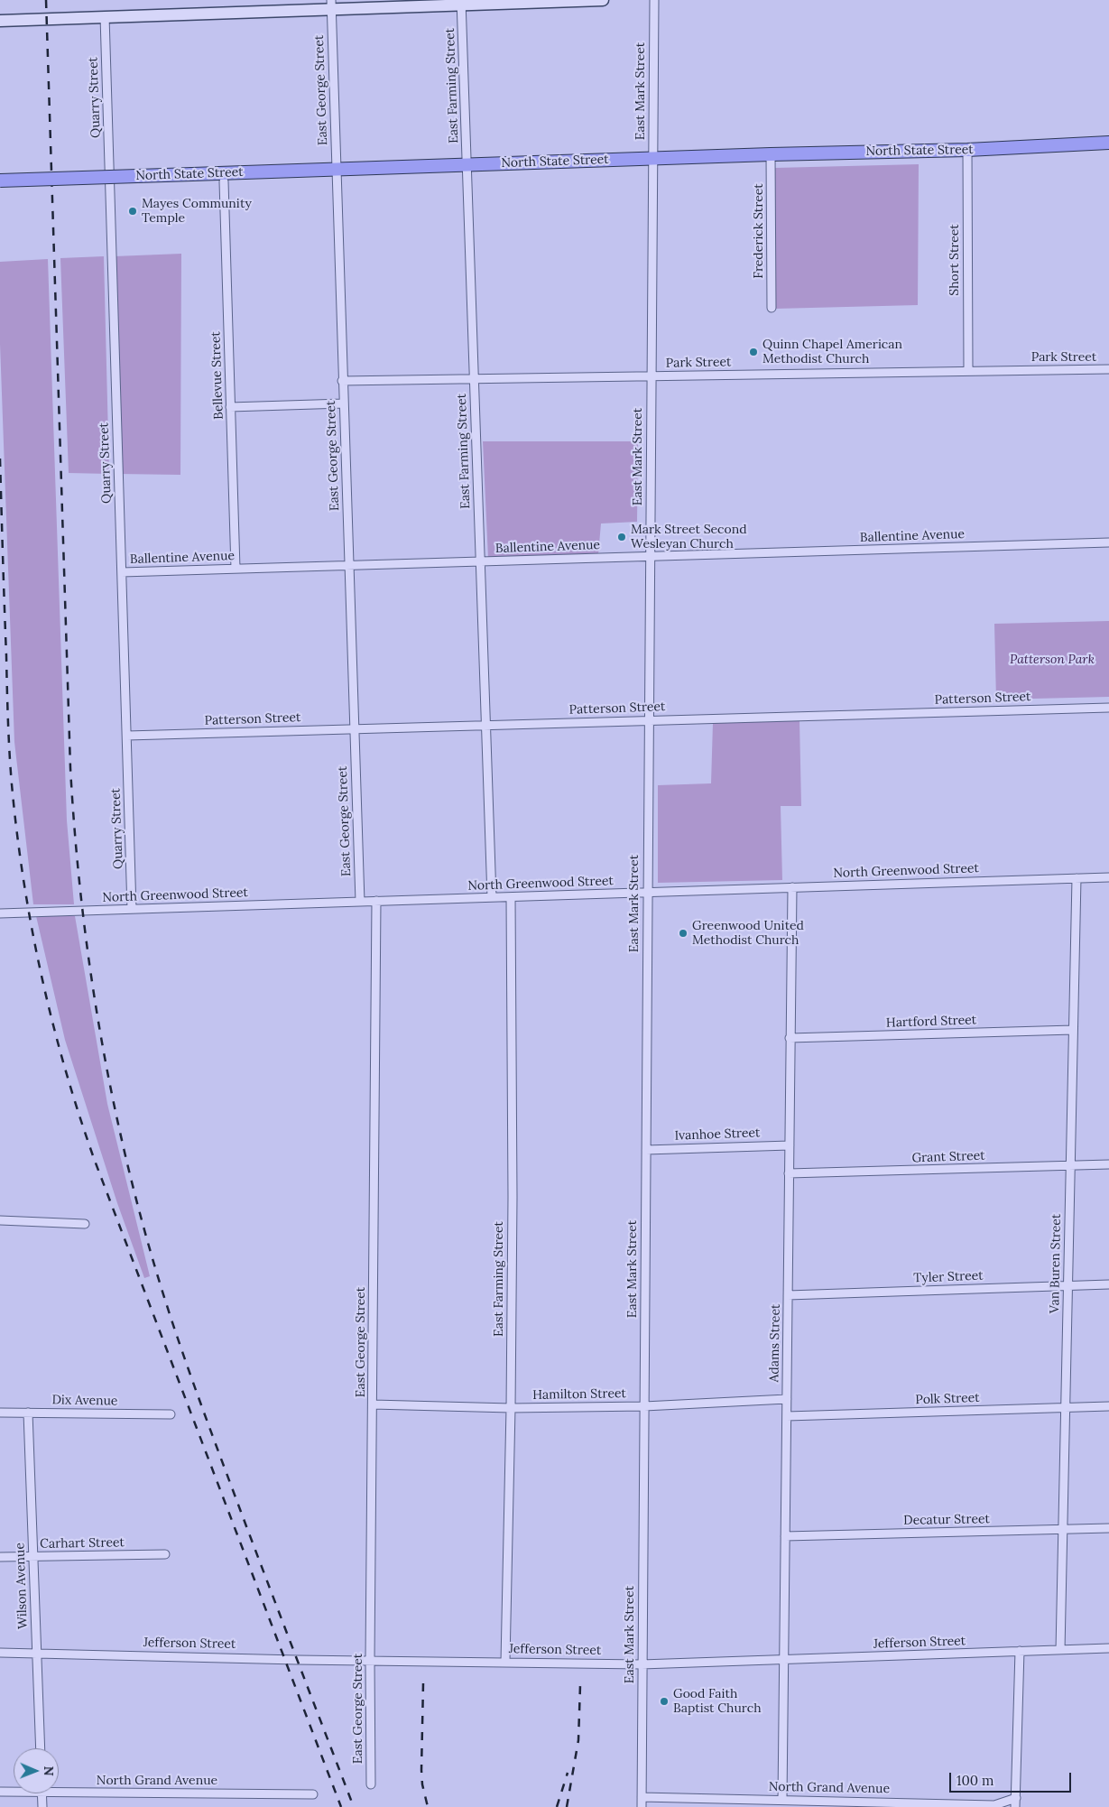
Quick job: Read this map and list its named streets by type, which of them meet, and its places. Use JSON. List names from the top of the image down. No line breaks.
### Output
{"streets":{"main road":["North State Street"],"street":["East Farming Street","East George Street","East Mark Street","Quarry Street","Frederick Street","Short Street","Park Street","Bellevue Street","Ballentine Avenue","Patterson Street","North Greenwood Street","Hartford Street","Ivanhoe Street","Grant Street","Van Buren Street","Tyler Street","Adams Street","Hamilton Street","Polk Street","Dix Avenue","Decatur Street","Carhart Street","Wilson Avenue","Jefferson Street","North Grand Avenue"]},"crossings":[["East Farming Street","North State Street"],["East Farming Street","Park Street"],["East Farming Street","Ballentine Avenue"],["East Farming Street","Patterson Street"],["East Farming Street","North Greenwood Street"],["East Farming Street","Hamilton Street"],["East Farming Street","Jefferson Street"],["East George Street","North State Street"],["East George Street","Park Street"],["East George Street","Ballentine Avenue"],["East George Street","Patterson Street"],["East George Street","North Greenwood Street"],["East George Street","Hamilton Street"],["East George Street","Jefferson Street"],["East Mark Street","North State Street"],["East Mark Street","Park Street"],["East Mark Street","Ballentine Avenue"],["East Mark Street","Patterson Street"],["East Mark Street","North Greenwood Street"],["East Mark Street","Ivanhoe Street"],["East Mark Street","Hamilton Street"],["East Mark Street","Jefferson Street"],["East Mark Street","North Grand Avenue"],["Quarry Street","Ballentine Avenue"],["Quarry Street","Patterson Street"],["Quarry Street","North Greenwood Street"],["North State Street","Frederick Street"],["North State Street","Short Street"],["Short Street","Park Street"],["Bellevue Street","Ballentine Avenue"],["North Greenwood Street","Van Buren Street"],["North Greenwood Street","Adams Street"],["Hartford Street","Van Buren Street"],["Hartford Street","Adams Street"],["Ivanhoe Street","Adams Street"],["Grant Street","Van Buren Street"],["Grant Street","Adams Street"],["Van Buren Street","Tyler Street"],["Van Buren Street","Polk Street"],["Van Buren Street","Decatur Street"],["Van Buren Street","Jefferson Street"],["Tyler Street","Adams Street"],["Adams Street","Hamilton Street"],["Adams Street","Polk Street"],["Adams Street","Decatur Street"],["Adams Street","Jefferson Street"],["Adams Street","North Grand Avenue"],["Dix Avenue","Wilson Avenue"],["Carhart Street","Wilson Avenue"],["Wilson Avenue","Jefferson Street"]],"parks":["Patterson Park"],"places":["Mayes Community Temple","Quinn Chapel American Methodist Church","Mark Street Second Wesleyan Church","Greenwood United Methodist Church","Good Faith Baptist Church"],"scale_bar":"100 m","north":"right"}
